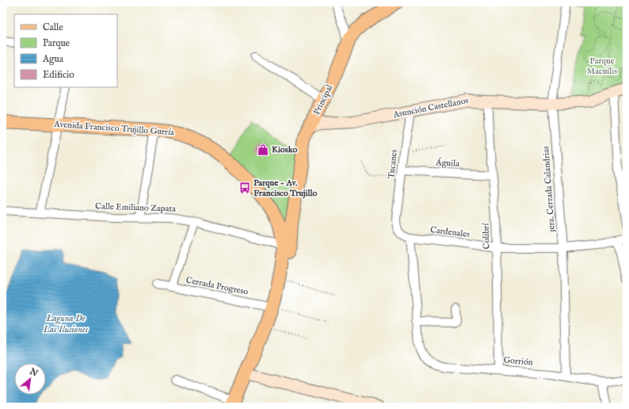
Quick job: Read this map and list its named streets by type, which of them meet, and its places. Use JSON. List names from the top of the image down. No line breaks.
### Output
{"streets":{"main road":["Principal","Avenida Francisco Trujillo Gurría"],"street":["Asunción Castellanos","Águila","Tucanes","3era. Cerrada Calandrias","Calle Emiliano Zapata","Cardenales","Colibrí","Cerrada Progreso","Gorrión"]},"crossings":[["Principal","Asunción Castellanos"],["Principal","Avenida Francisco Trujillo Gurría"],["Principal","Cerrada Progreso"],["Asunción Castellanos","Tucanes"],["Asunción Castellanos","3era. Cerrada Calandrias"],["Asunción Castellanos","Colibrí"],["Avenida Francisco Trujillo Gurría","Calle Emiliano Zapata"],["Avenida Francisco Trujillo Gurría","Cerrada Progreso"],["Águila","Tucanes"],["Águila","Colibrí"],["Tucanes","Cardenales"],["3era. Cerrada Calandrias","Cardenales"],["3era. Cerrada Calandrias","Gorrión"],["Cardenales","Colibrí"],["Cardenales","Gorrión"],["Colibrí","Gorrión"]],"water":["Laguna De Las Ilusiones"],"parks":["Parque Macuílis"],"places":{"shop":["Kiosko"],"bus stop":["Parque - Av. Francisco Trujillo"]},"legend":["Calle","Parque","Agua","Edificio"],"north":"top right"}
